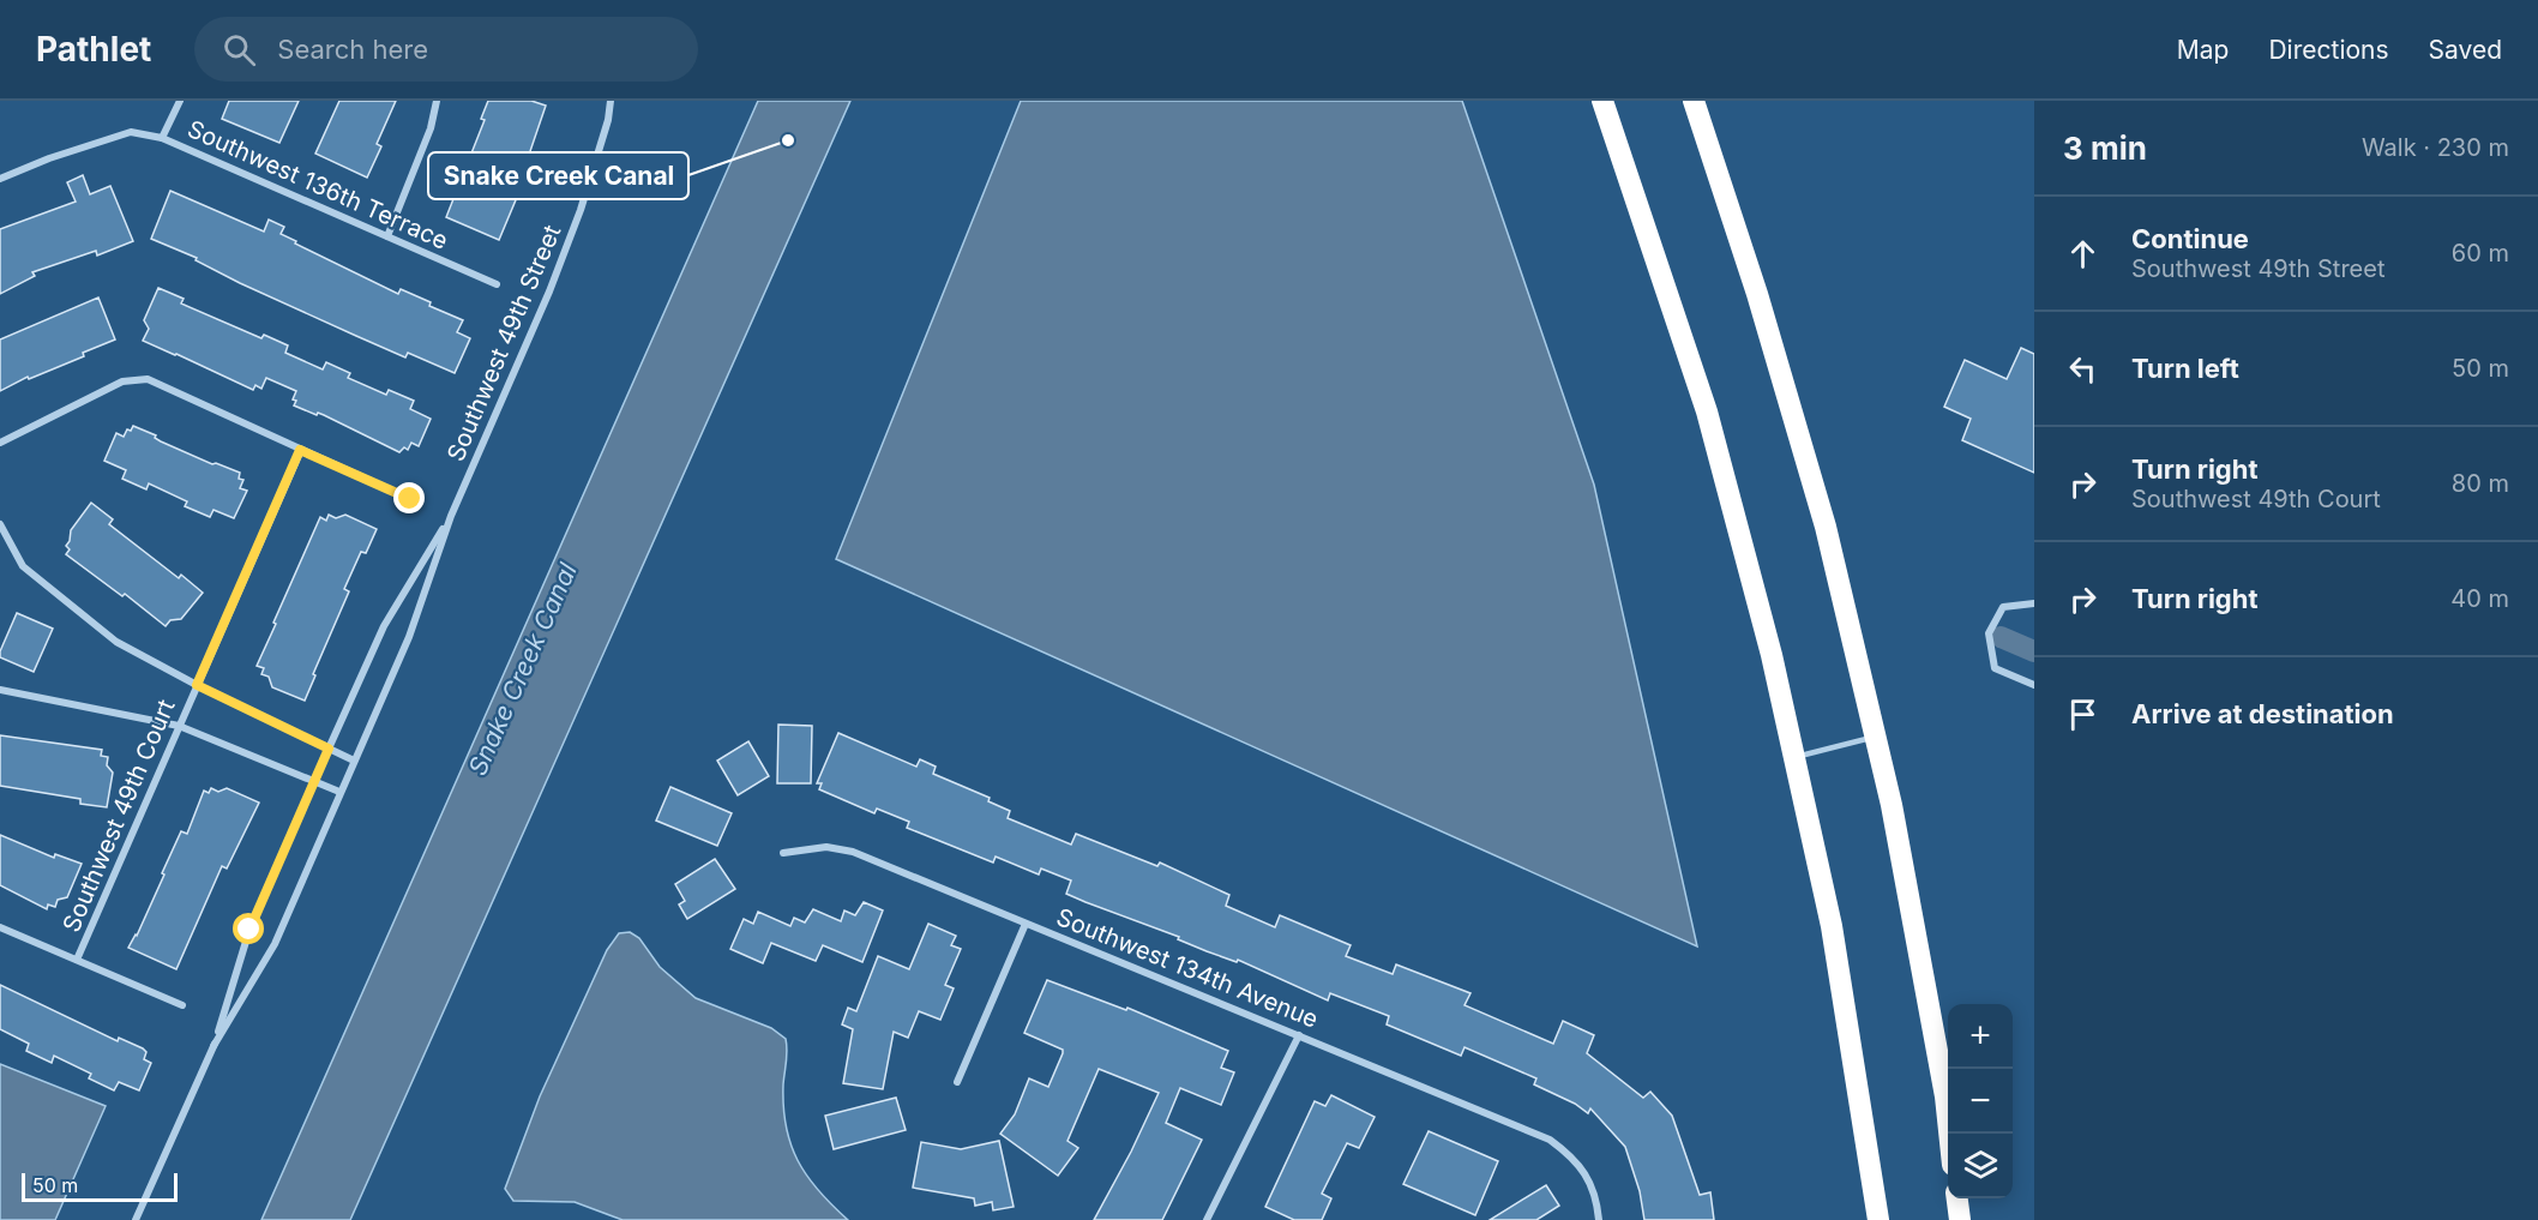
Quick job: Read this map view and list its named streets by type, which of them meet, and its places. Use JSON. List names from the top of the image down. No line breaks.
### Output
{"streets":{"street":["Southwest 136th Terrace","Southwest 49th Street","Southwest 49th Court","Southwest 134th Avenue"]},"water":["Snake Creek Canal"],"places":["Snake Creek Canal"],"scale_bar":"50 m","page":{"header":"Pathlet","search":"Search here","nav":["Map","Directions","Saved"],"heading":["3 min","Walk · 230 m"],"list":[["Continue","Southwest 49th Street","60 m"],["Turn left","50 m"],["Turn right","Southwest 49th Court","80 m"],["Turn right","40 m"],"Arrive at destination"],"map_buttons":["+","−"],"scale":"50 m"}}
